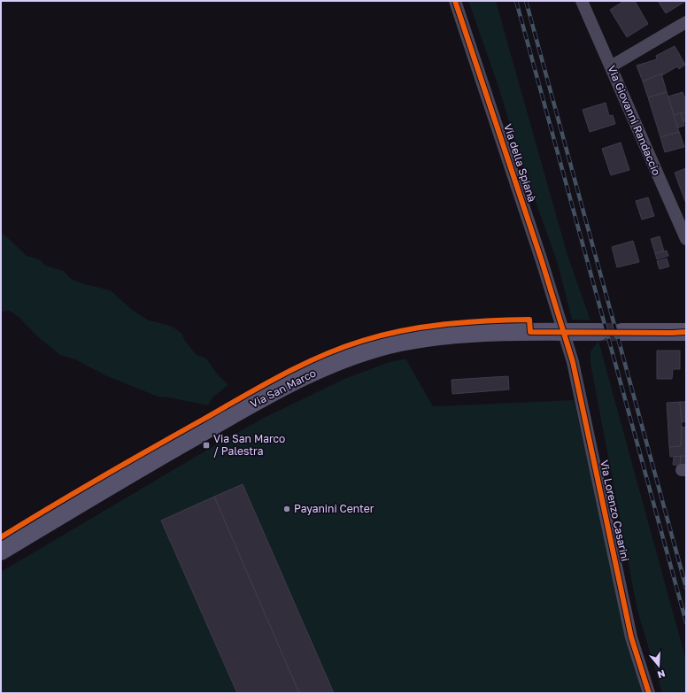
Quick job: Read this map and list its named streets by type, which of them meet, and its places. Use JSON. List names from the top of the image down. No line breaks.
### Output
{"streets":{"main road":["Via San Marco"],"street":["Via Giovanni Randaccio","Via della Spianà","Via Lorenzo Casarini"]},"crossings":[["Via della Spianà","Via San Marco"],["Via della Spianà","Via Lorenzo Casarini"],["Via San Marco","Via Lorenzo Casarini"]],"places":{"transit":["Via San Marco / Palestra"],"other":["Payanini Center"]},"north":"bottom"}
